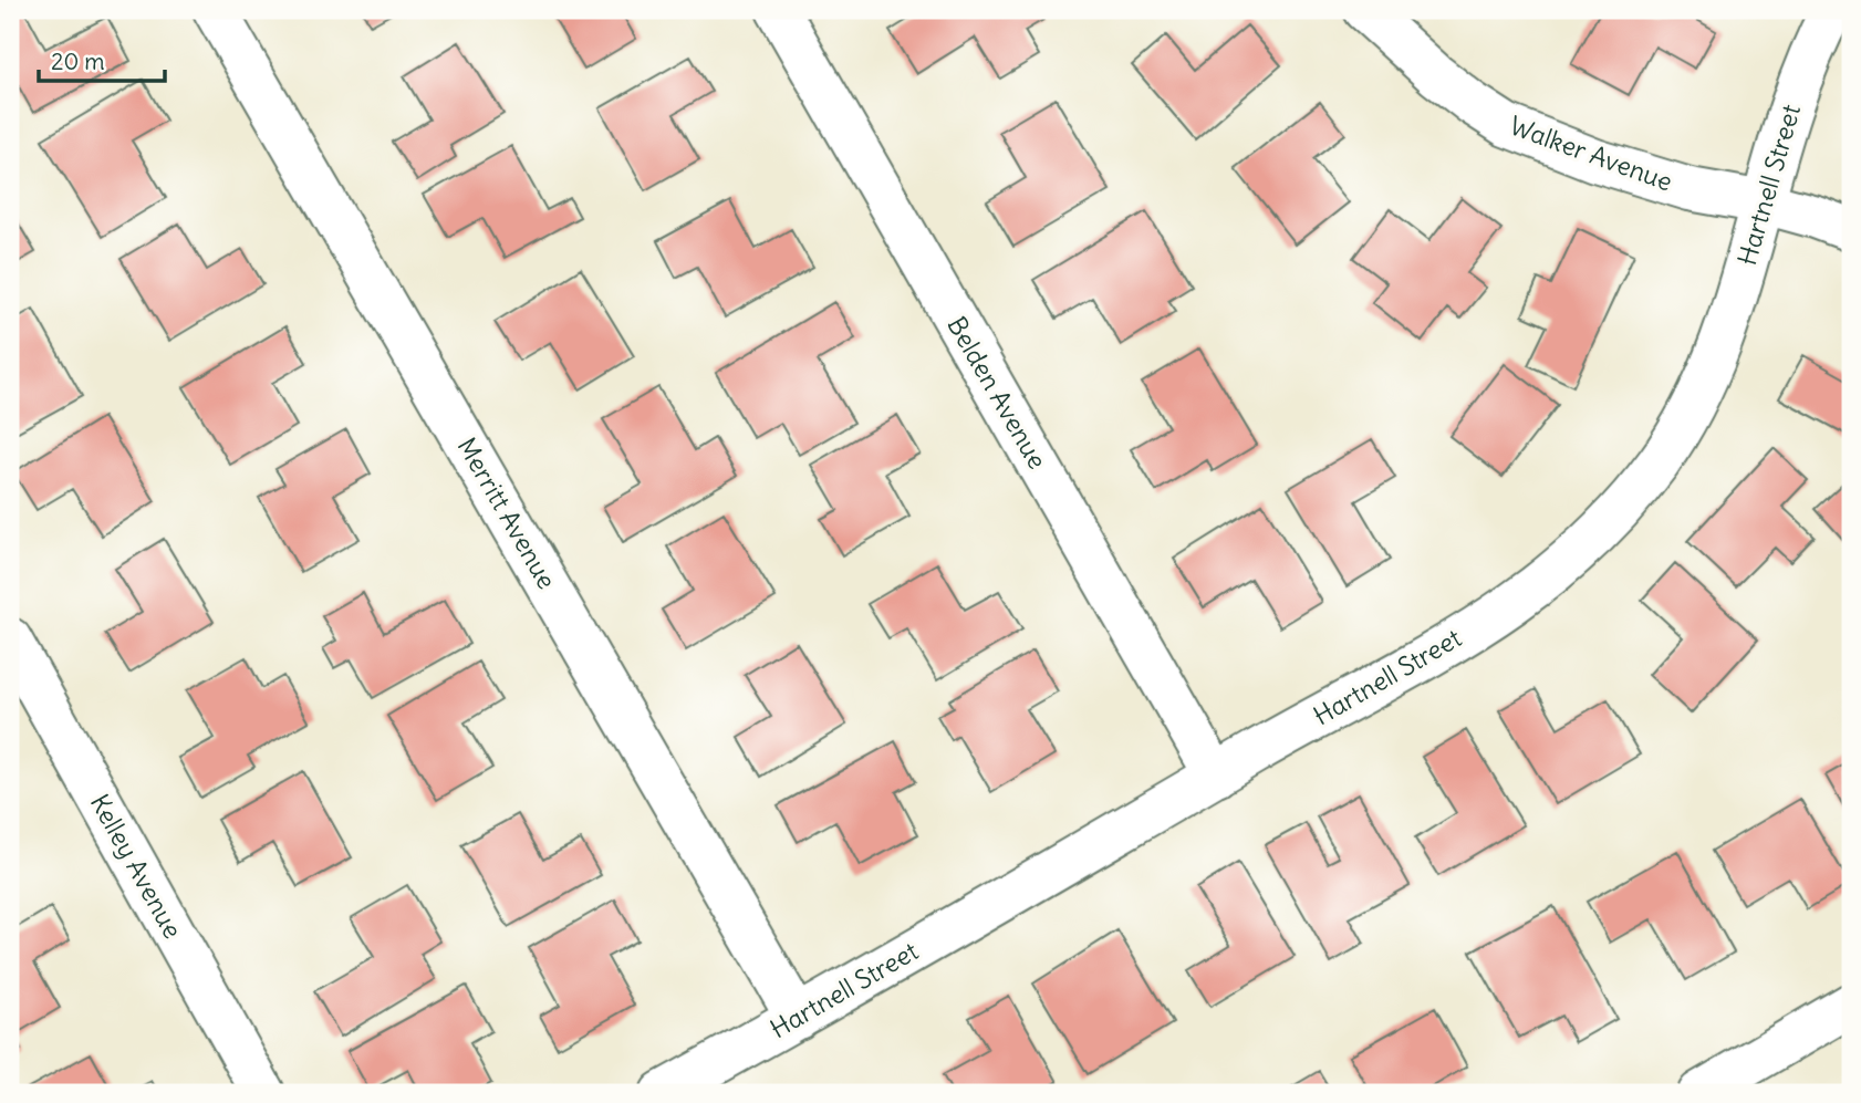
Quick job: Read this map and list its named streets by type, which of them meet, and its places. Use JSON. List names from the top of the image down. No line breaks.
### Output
{"streets":{"street":["Walker Avenue","Hartnell Street","Belden Avenue","Merritt Avenue","Kelley Avenue"]},"crossings":[["Walker Avenue","Hartnell Street"],["Hartnell Street","Belden Avenue"],["Hartnell Street","Merritt Avenue"]],"scale_bar":"20 m"}
